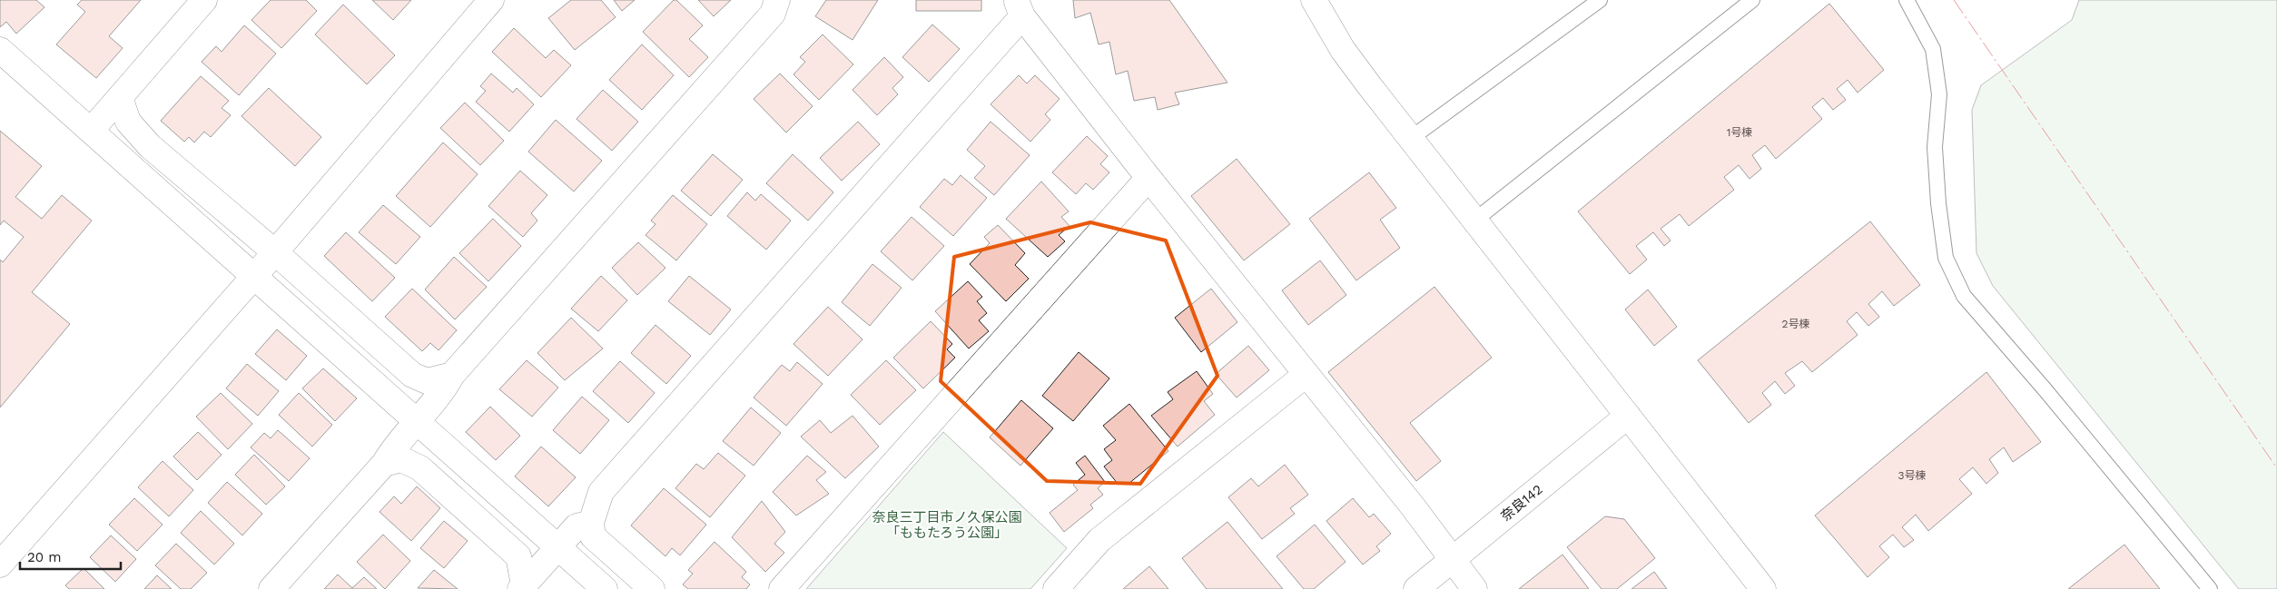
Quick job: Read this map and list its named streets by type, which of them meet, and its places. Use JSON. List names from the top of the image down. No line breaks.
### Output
{"streets":{"street":["奈良142"]},"parks":["奈良三丁目市ノ久保公園 「ももたろう公園」"],"house_numbers":["1号棟","2号棟","3号棟"],"scale_bar":"20 m"}
